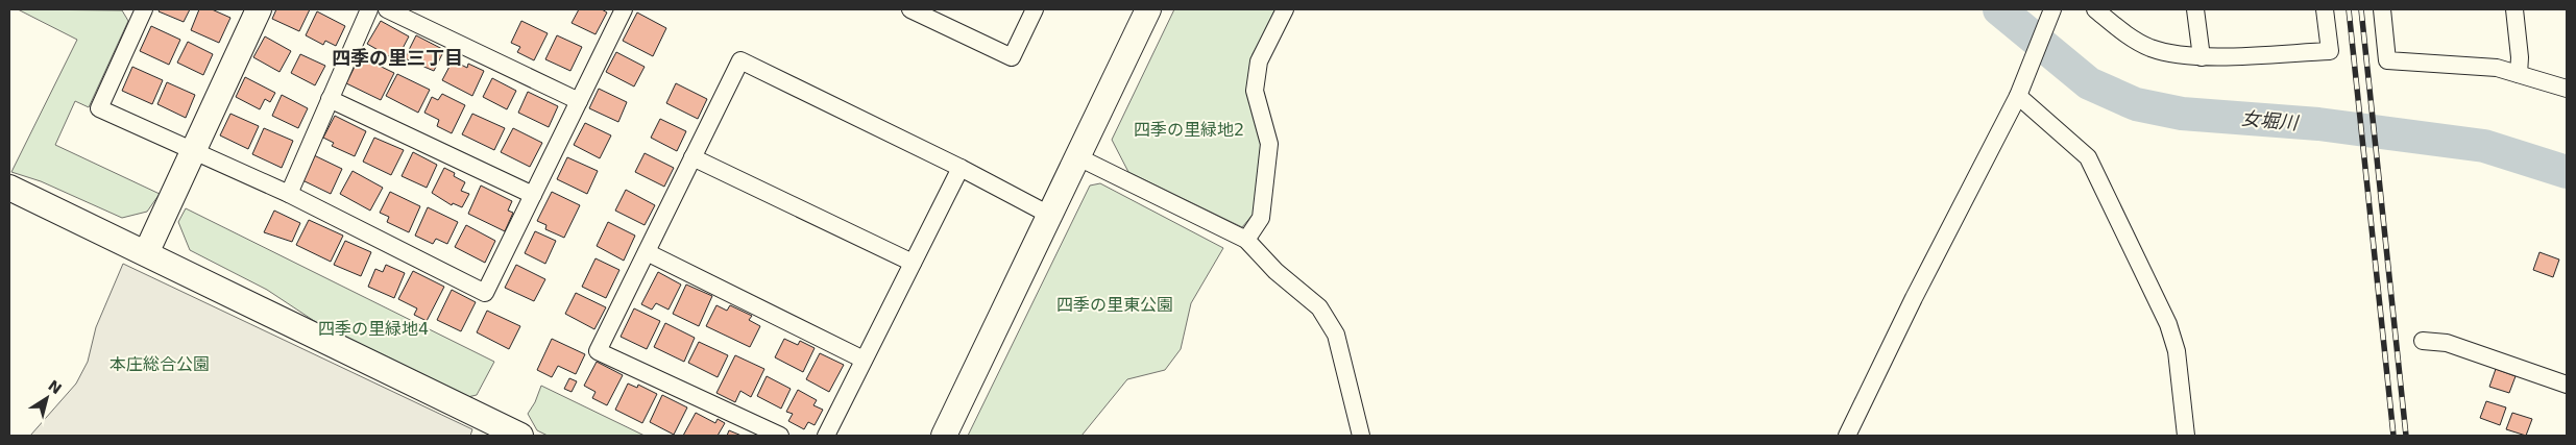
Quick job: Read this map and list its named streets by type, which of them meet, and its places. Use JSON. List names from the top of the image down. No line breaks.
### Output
{"districts":["四季の里三丁目"],"water":["女堀川"],"parks":["四季の里緑地2","四季の里東公園","四季の里緑地4","本庄総合公園"],"north":"top right"}
